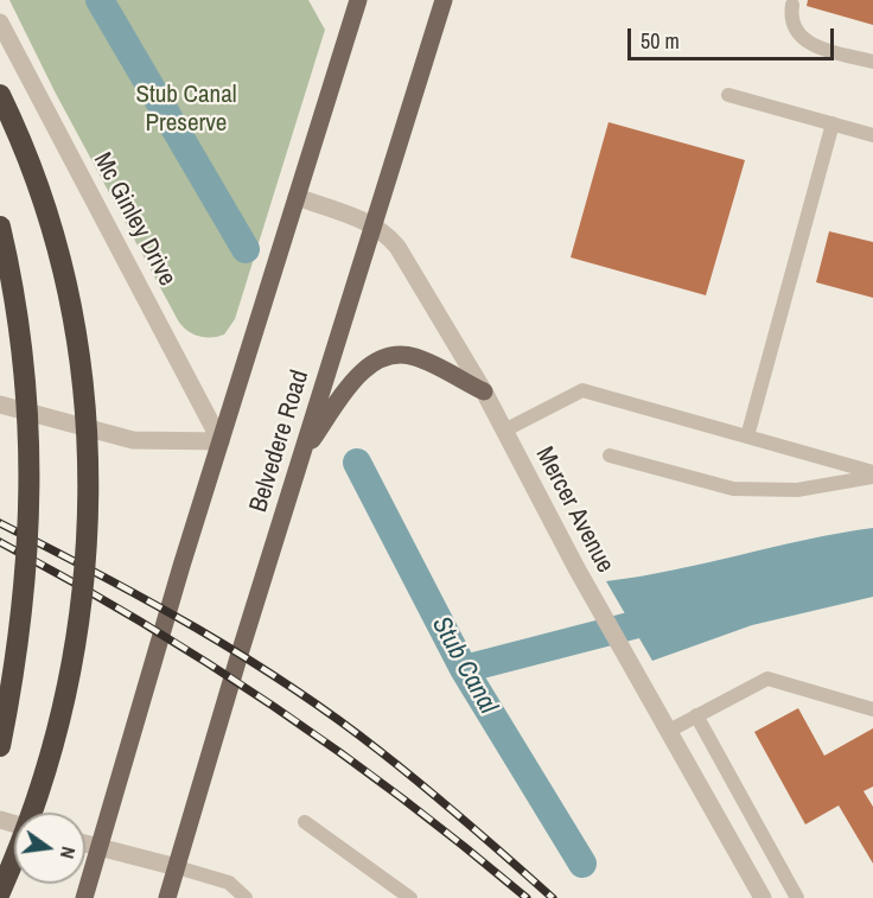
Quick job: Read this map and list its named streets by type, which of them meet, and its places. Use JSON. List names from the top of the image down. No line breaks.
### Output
{"streets":{"main road":["Belvedere Road"],"street":["Mc Ginley Drive","Mercer Avenue"]},"crossings":[["Belvedere Road","Mercer Avenue"]],"water":["Stub Canal"],"parks":["Stub Canal Preserve"],"scale_bar":"50 m","north":"right"}
